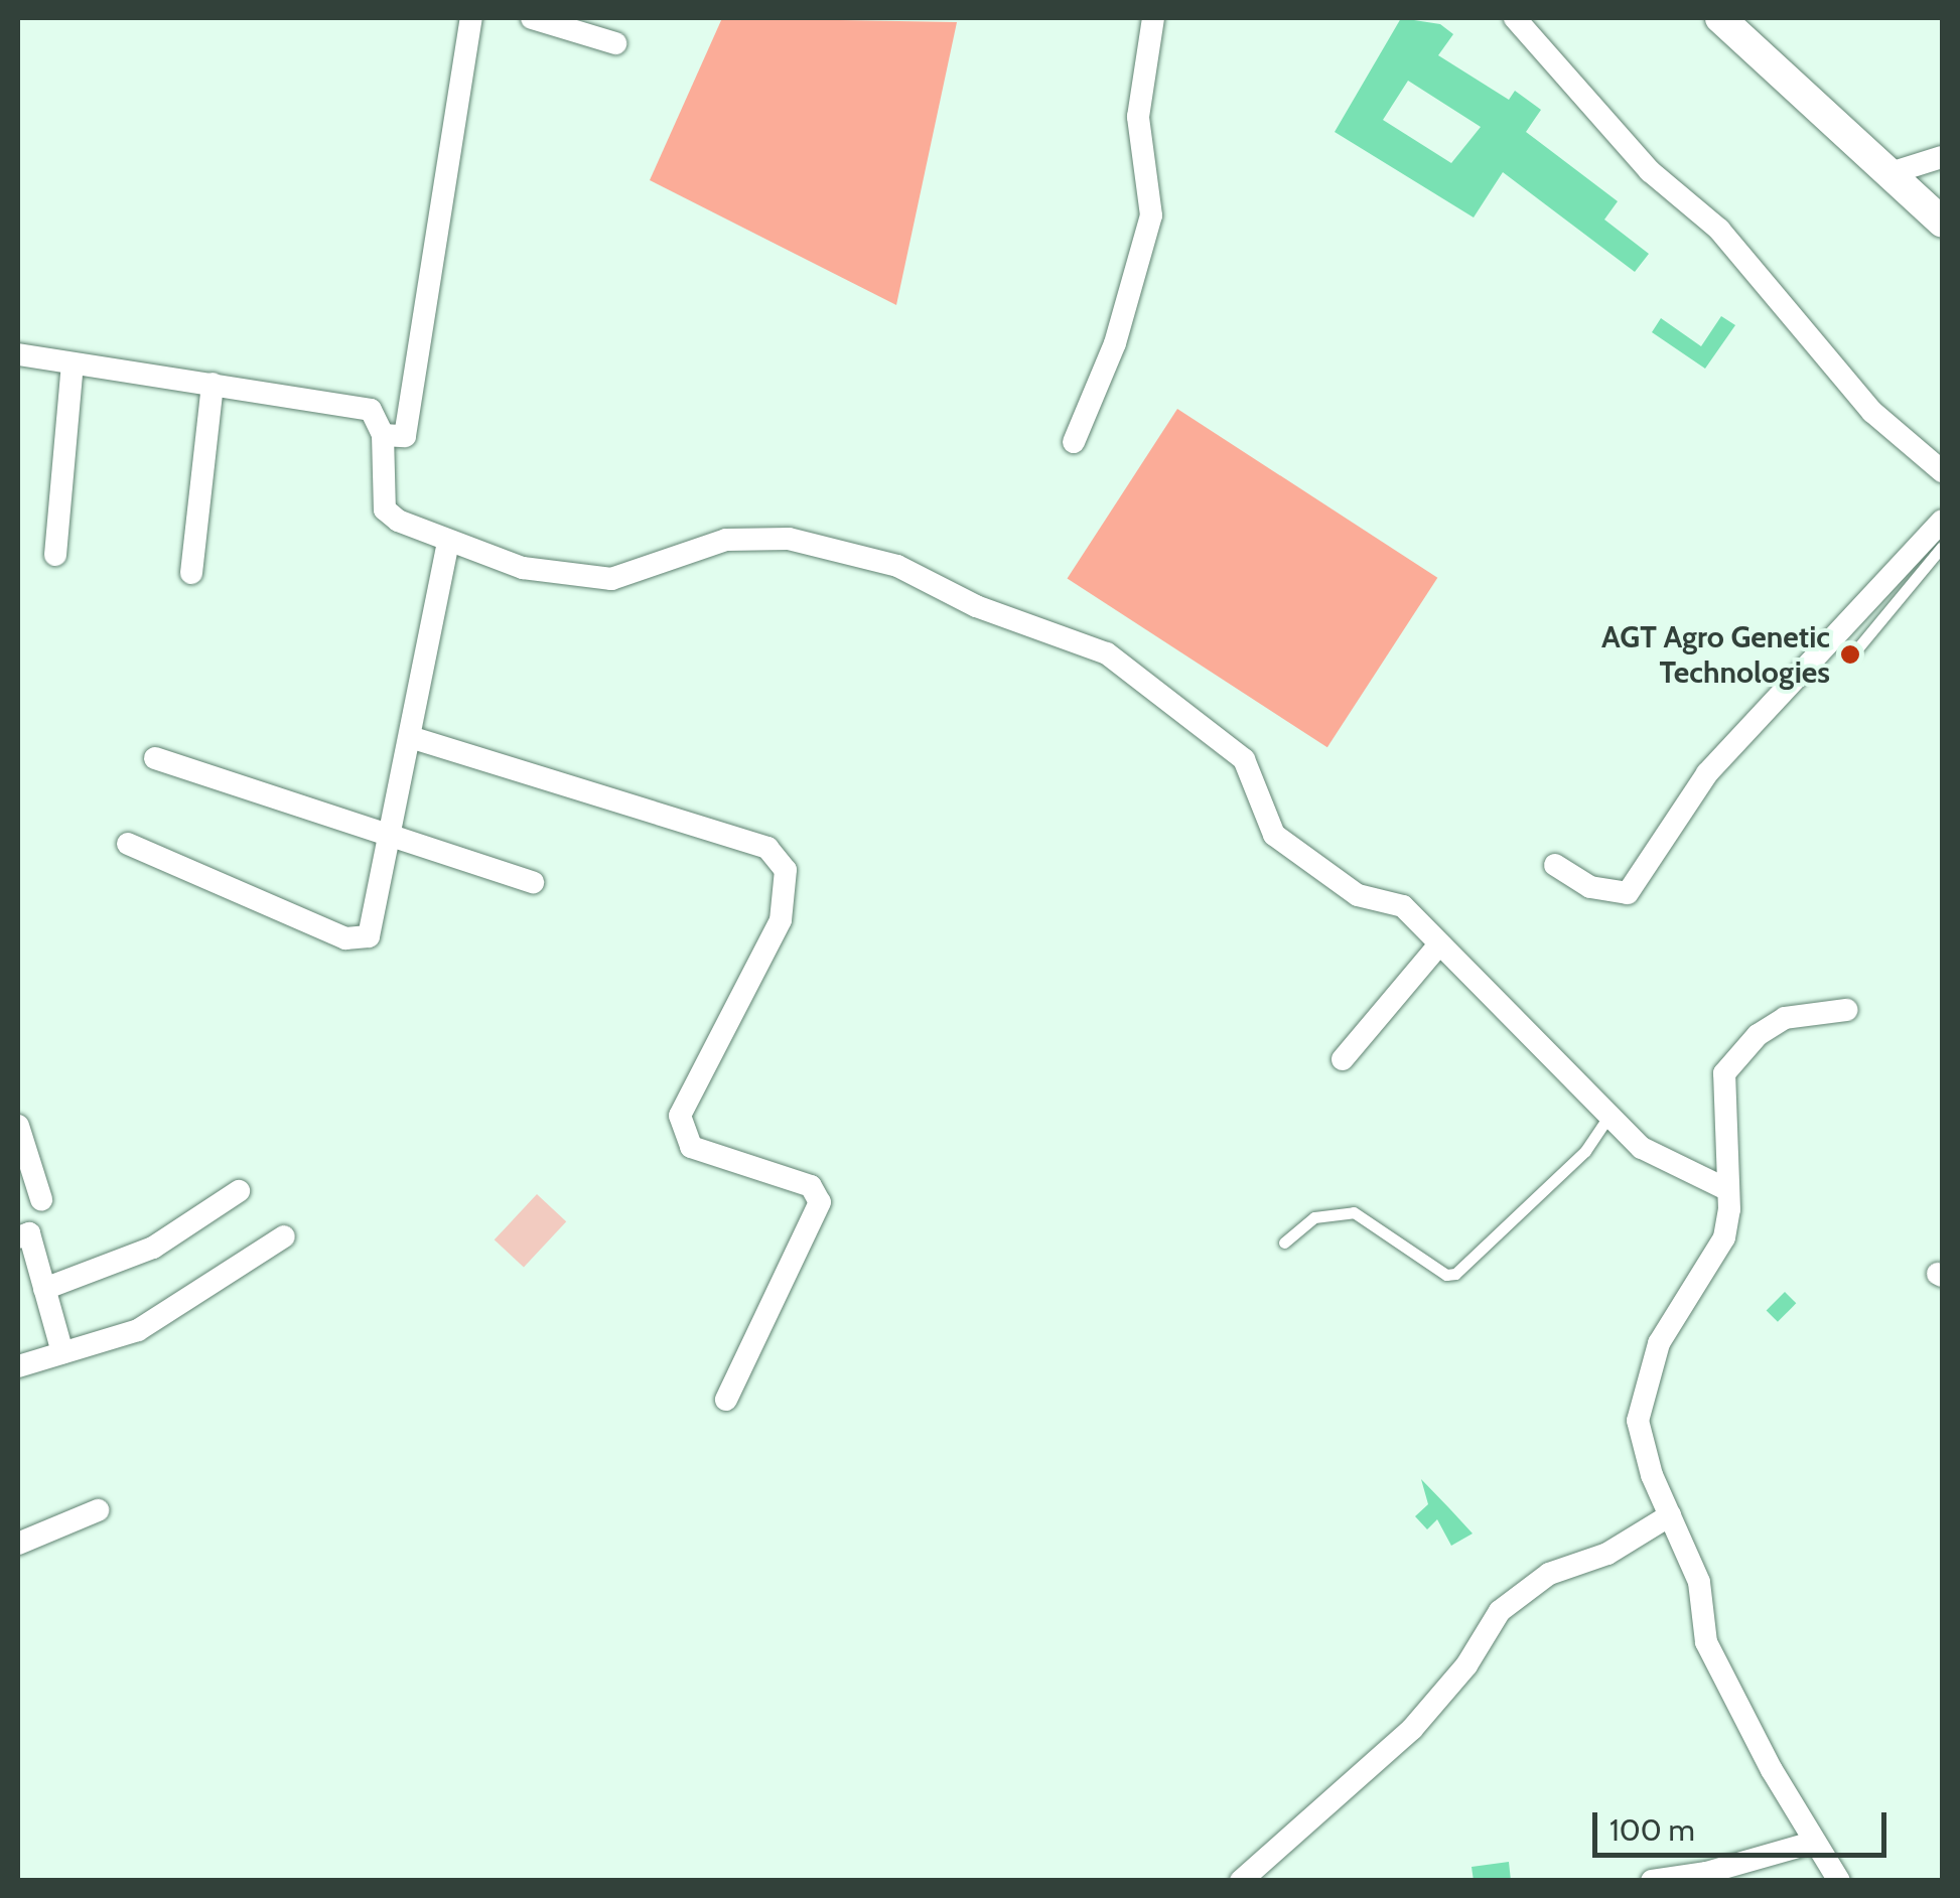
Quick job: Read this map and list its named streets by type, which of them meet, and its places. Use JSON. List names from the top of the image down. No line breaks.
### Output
{"places":["AGT Agro Genetic Technologies"],"scale_bar":"100 m"}
